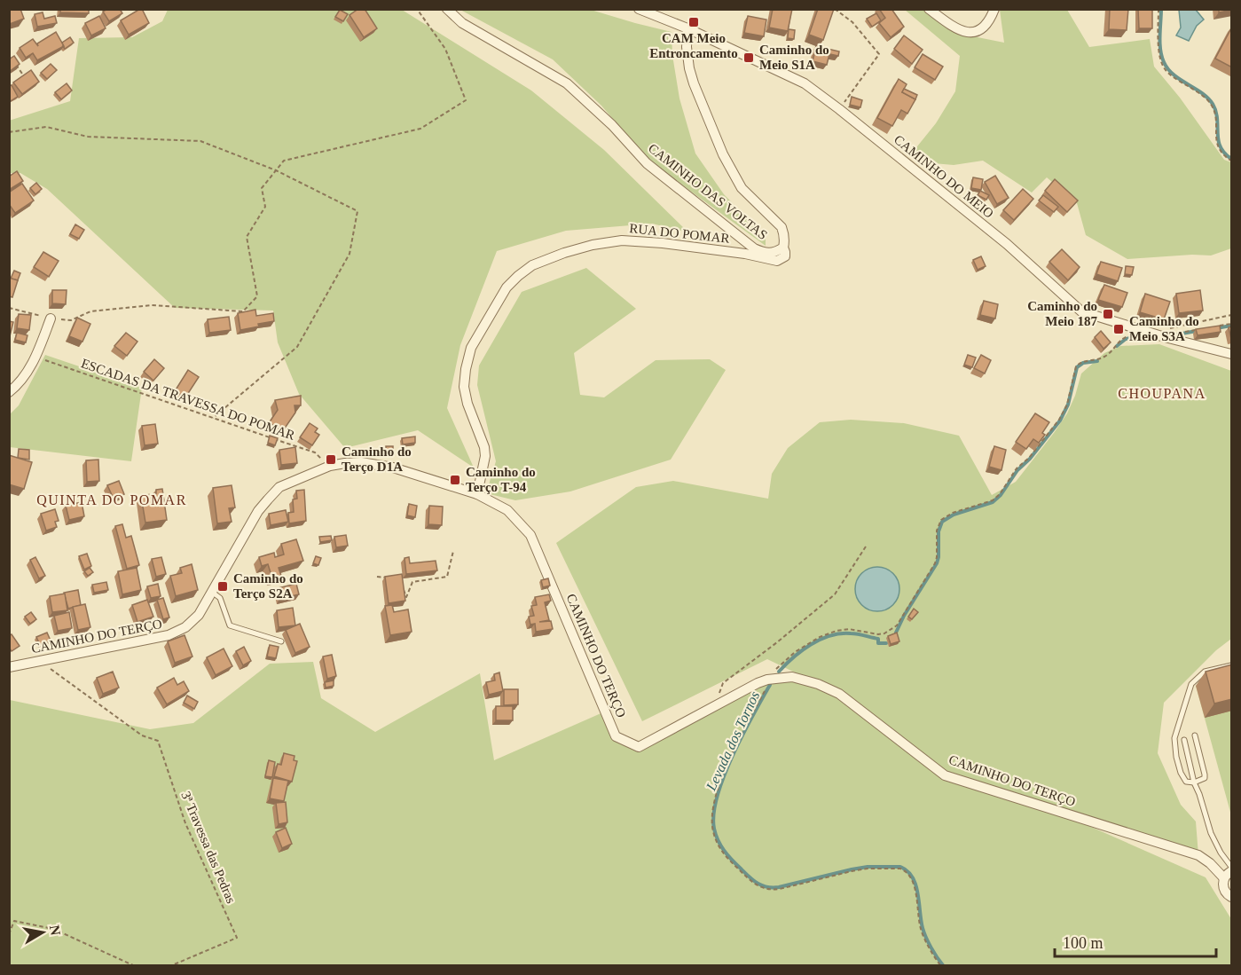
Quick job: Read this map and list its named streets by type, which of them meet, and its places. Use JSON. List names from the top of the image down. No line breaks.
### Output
{"streets":{"street":["CAMINHO DO MEIO","CAMINHO DAS VOLTAS","RUA DO POMAR","CAMINHO DO TERÇO"],"path":["ESCADAS DA TRAVESSA DO POMAR","3ª Travessa das Pedras"]},"crossings":[["CAMINHO DO MEIO","CAMINHO DAS VOLTAS"],["CAMINHO DAS VOLTAS","RUA DO POMAR"],["RUA DO POMAR","CAMINHO DO TERÇO"],["ESCADAS DA TRAVESSA DO POMAR","CAMINHO DO TERÇO"],["CAMINHO DO TERÇO","3ª Travessa das Pedras"]],"districts":["CHOUPANA","QUINTA DO POMAR"],"water":["Levada dos Tornos"],"places":{"transit":["CAM Meio Entroncamento","Caminho do Meio S1A","Caminho do Meio 187","Caminho do Meio S3A","Caminho do Terço D1A","Caminho do Terço T-94","Caminho do Terço S2A"]},"scale_bar":"100 m","north":"right"}
